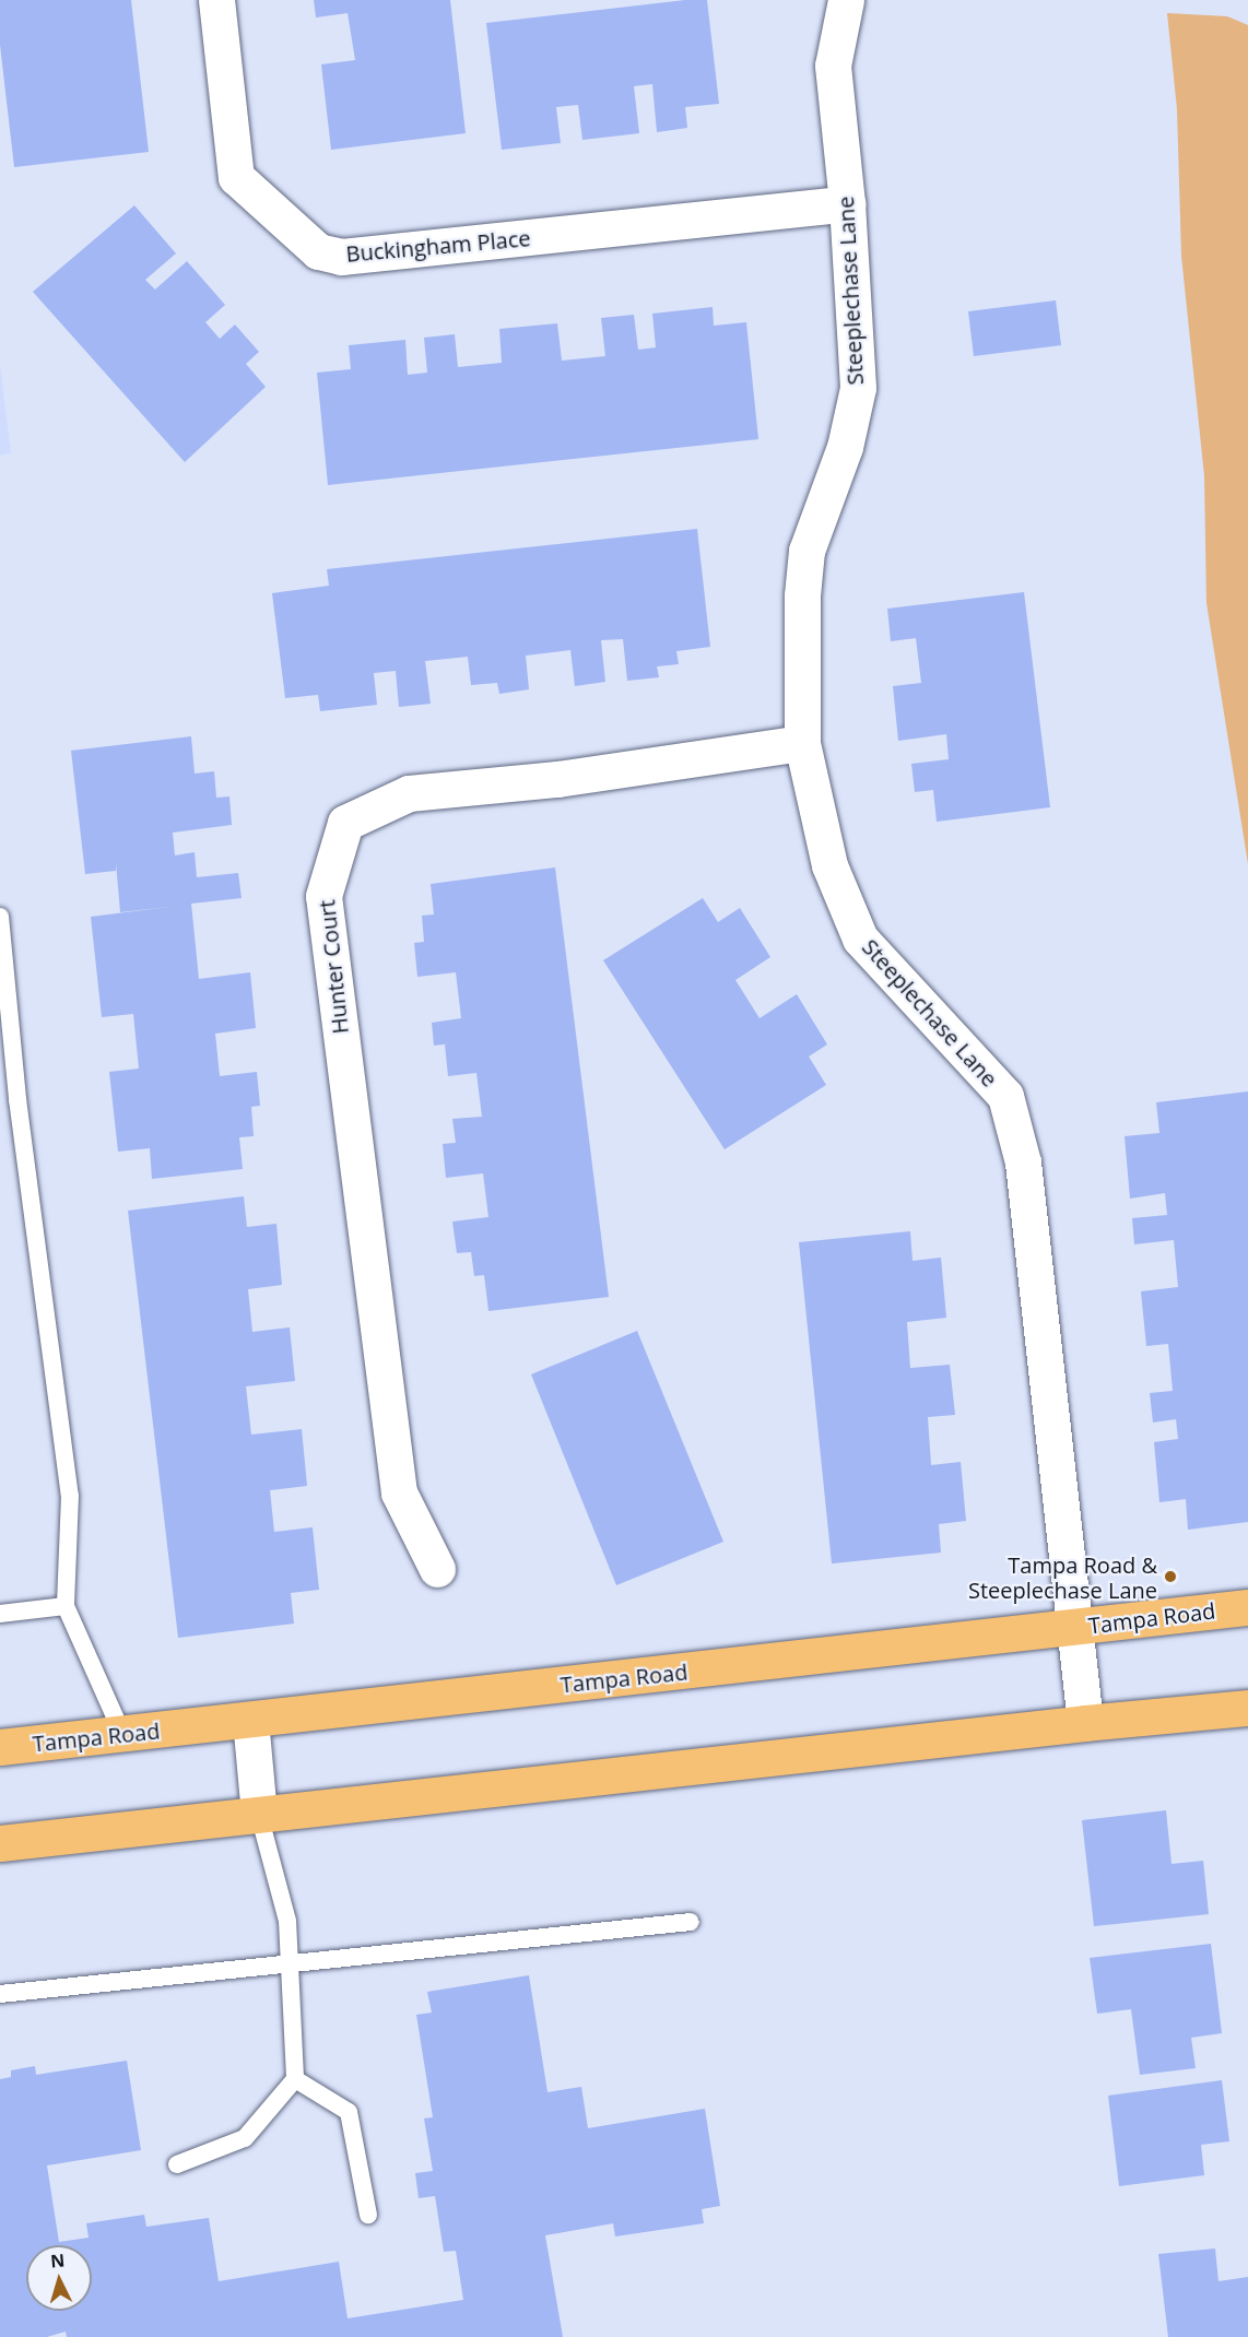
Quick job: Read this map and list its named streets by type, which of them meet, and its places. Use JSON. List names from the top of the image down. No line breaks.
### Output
{"streets":{"main road":["Tampa Road"],"street":["Buckingham Place","Steeplechase Lane","Hunter Court"]},"crossings":[["Buckingham Place","Steeplechase Lane"],["Steeplechase Lane","Hunter Court"],["Steeplechase Lane","Tampa Road"]],"places":["Tampa Road & Steeplechase Lane"],"north":"top"}
